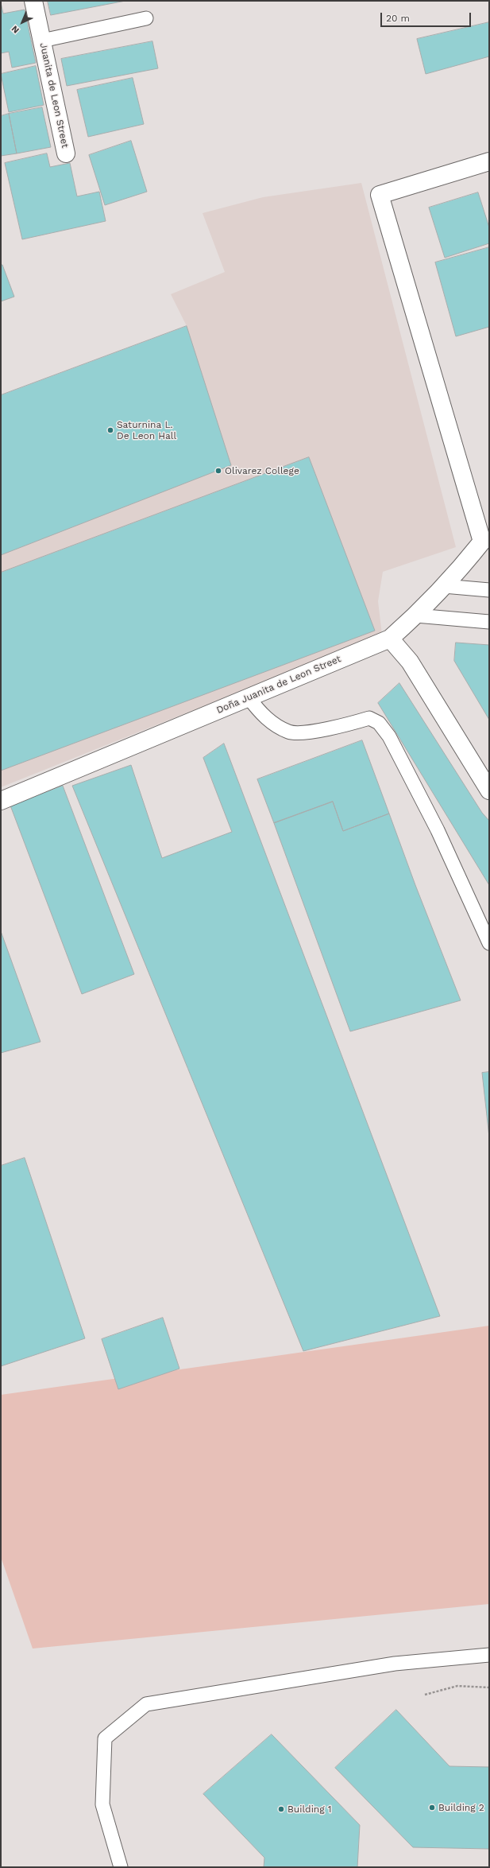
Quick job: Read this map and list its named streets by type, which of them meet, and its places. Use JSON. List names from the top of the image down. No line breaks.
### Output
{"streets":{"street":["Juanita de Leon Street","Doña Juanita de Leon Street"]},"places":["Saturnina L. De Leon Hall","Olivarez College","Building 2","Building 1"],"scale_bar":"20 m","north":"bottom left"}
